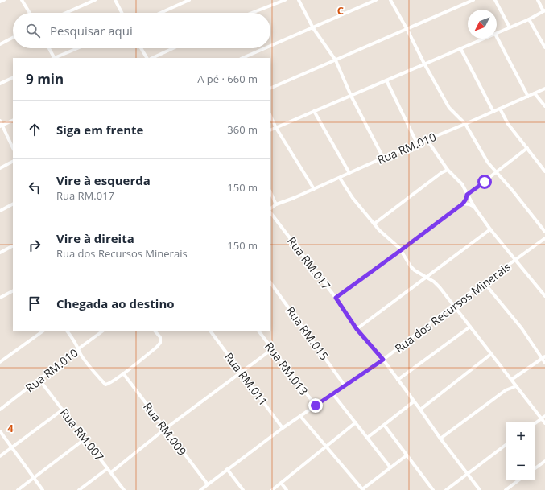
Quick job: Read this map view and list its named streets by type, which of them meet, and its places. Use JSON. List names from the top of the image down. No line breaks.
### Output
{"streets":{"street":["Rua RM.010","Rua RM.017","Rua dos Recursos Minerais","Rua RM.015","Rua RM.013","Rua RM.011","Rua RM.009","Rua RM.007"]},"crossings":[["Rua RM.010","Rua RM.007"],["Rua RM.017","Rua dos Recursos Minerais"],["Rua dos Recursos Minerais","Rua RM.015"],["Rua dos Recursos Minerais","Rua RM.013"],["Rua dos Recursos Minerais","Rua RM.011"],["Rua dos Recursos Minerais","Rua RM.009"]],"north":"bottom left","page":{"search":"Pesquisar aqui","heading":["9 min","A pé · 660 m"],"list":[["Siga em frente","360 m"],["Vire à esquerda","Rua RM.017","150 m"],["Vire à direita","Rua dos Recursos Minerais","150 m"],"Chegada ao destino"],"map_buttons":["+","−"]},"grid":{"columns":["C"],"rows":["4"]}}
